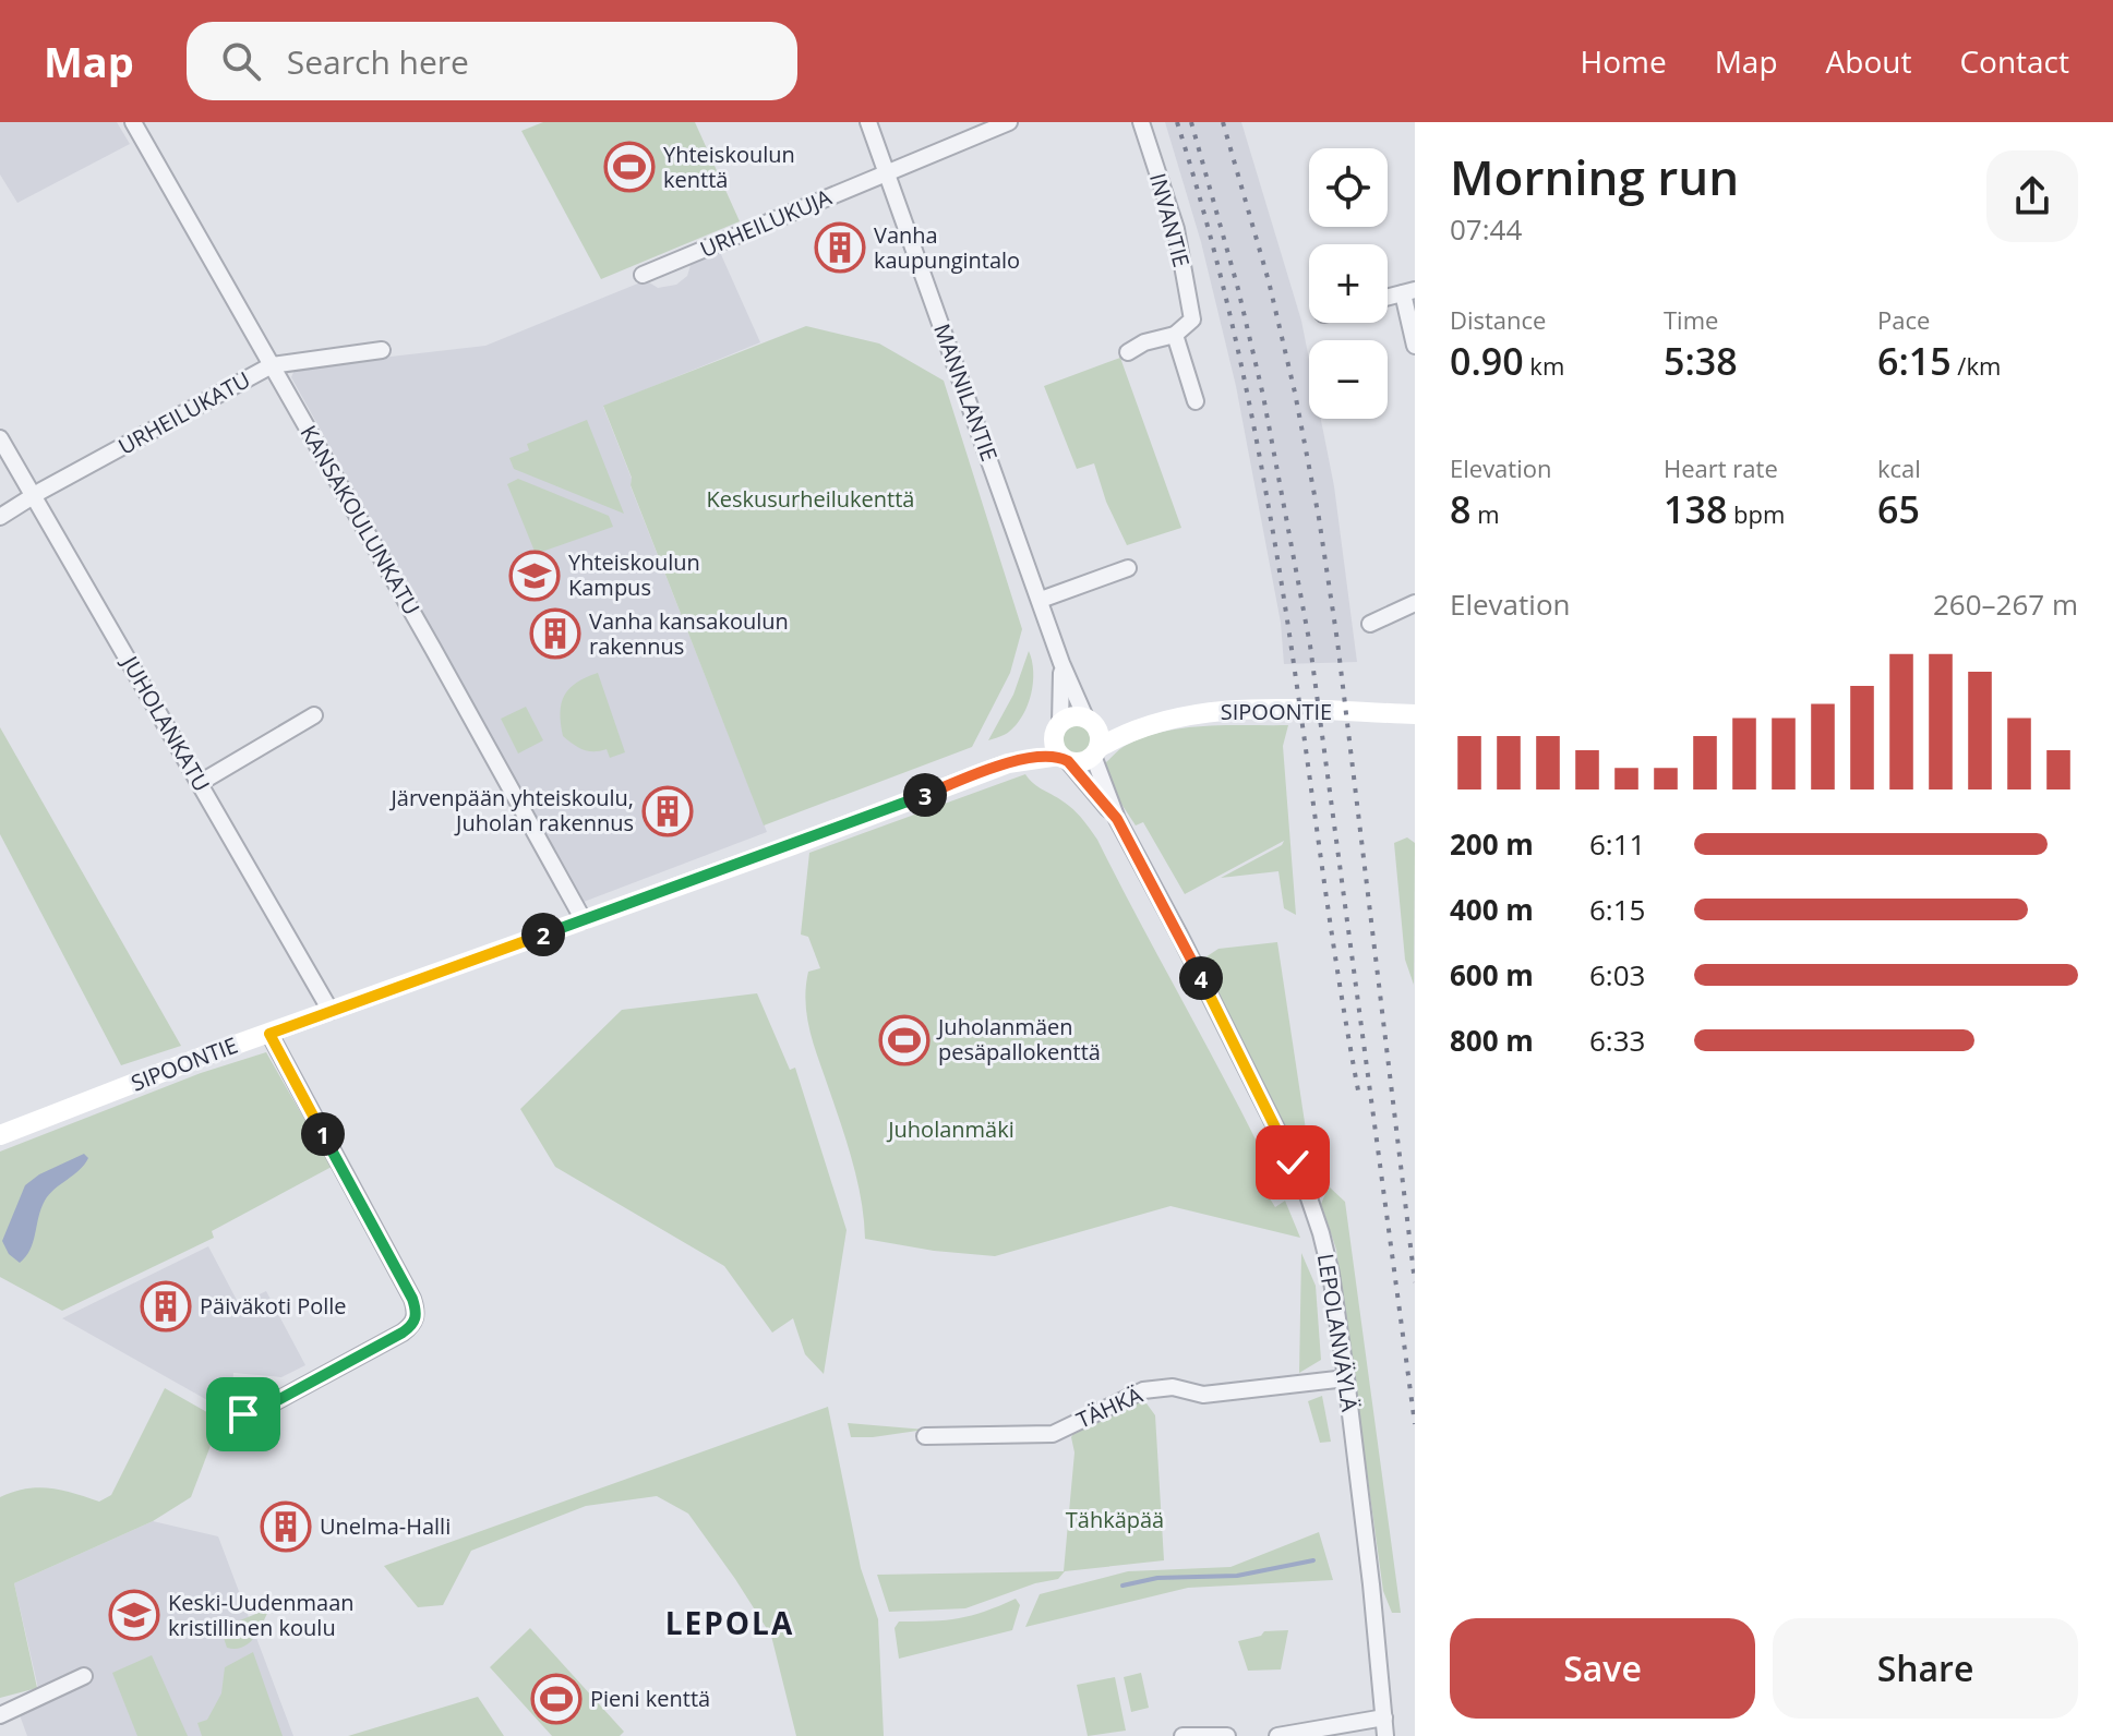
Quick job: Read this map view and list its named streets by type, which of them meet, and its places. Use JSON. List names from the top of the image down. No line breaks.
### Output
{"streets":{"street":["INVANTIE","URHEILUKUJA","MANNILANTIE","URHEILUKATU","KANSAKOULUNKATU","SIPOONTIE","JUHOLANKATU","LEPOLANVÄYLÄ","TÄHKÄ"]},"crossings":[["URHEILUKUJA","MANNILANTIE"],["MANNILANTIE","SIPOONTIE"],["MANNILANTIE","LEPOLANVÄYLÄ"],["URHEILUKATU","KANSAKOULUNKATU"],["URHEILUKATU","JUHOLANKATU"],["KANSAKOULUNKATU","SIPOONTIE"],["SIPOONTIE","JUHOLANKATU"],["SIPOONTIE","LEPOLANVÄYLÄ"],["LEPOLANVÄYLÄ","TÄHKÄ"]],"districts":["LEPOLA"],"parks":["Keskusurheilukenttä","Juholanmäki","Tähkäpää"],"places":{"sports":["Yhteiskoulun kenttä","Juholanmäen pesäpallokenttä","Pieni kenttä"],"building":["Vanha kaupungintalo","Vanha kansakoulun rakennus","Järvenpään yhteiskoulu, Juholan rakennus","Päiväkoti Polle","Unelma-Halli"],"school or university":["Yhteiskoulun Kampus","Keski-Uudenmaan kristillinen koulu"]},"page":{"header":"Map","search":"Search here","nav":["Home","Map","About","Contact"],"heading":["Morning run","07:44"],"map_buttons":["+","−"],"stats":[["Distance","0.90 km"],["Time","5:38"],["Pace","6:15 /km"],["Elevation","8 m"],["Heart rate","138 bpm"],["kcal","65"]],"chart":["Elevation","260–267 m"],"pins":["3","2","4","1"],"list":[{"name":"200 m","note":"6:11"},{"name":"400 m","note":"6:15"},{"name":"600 m","note":"6:03"},{"name":"800 m","note":"6:33"}],"buttons":["Save","Share"]}}
